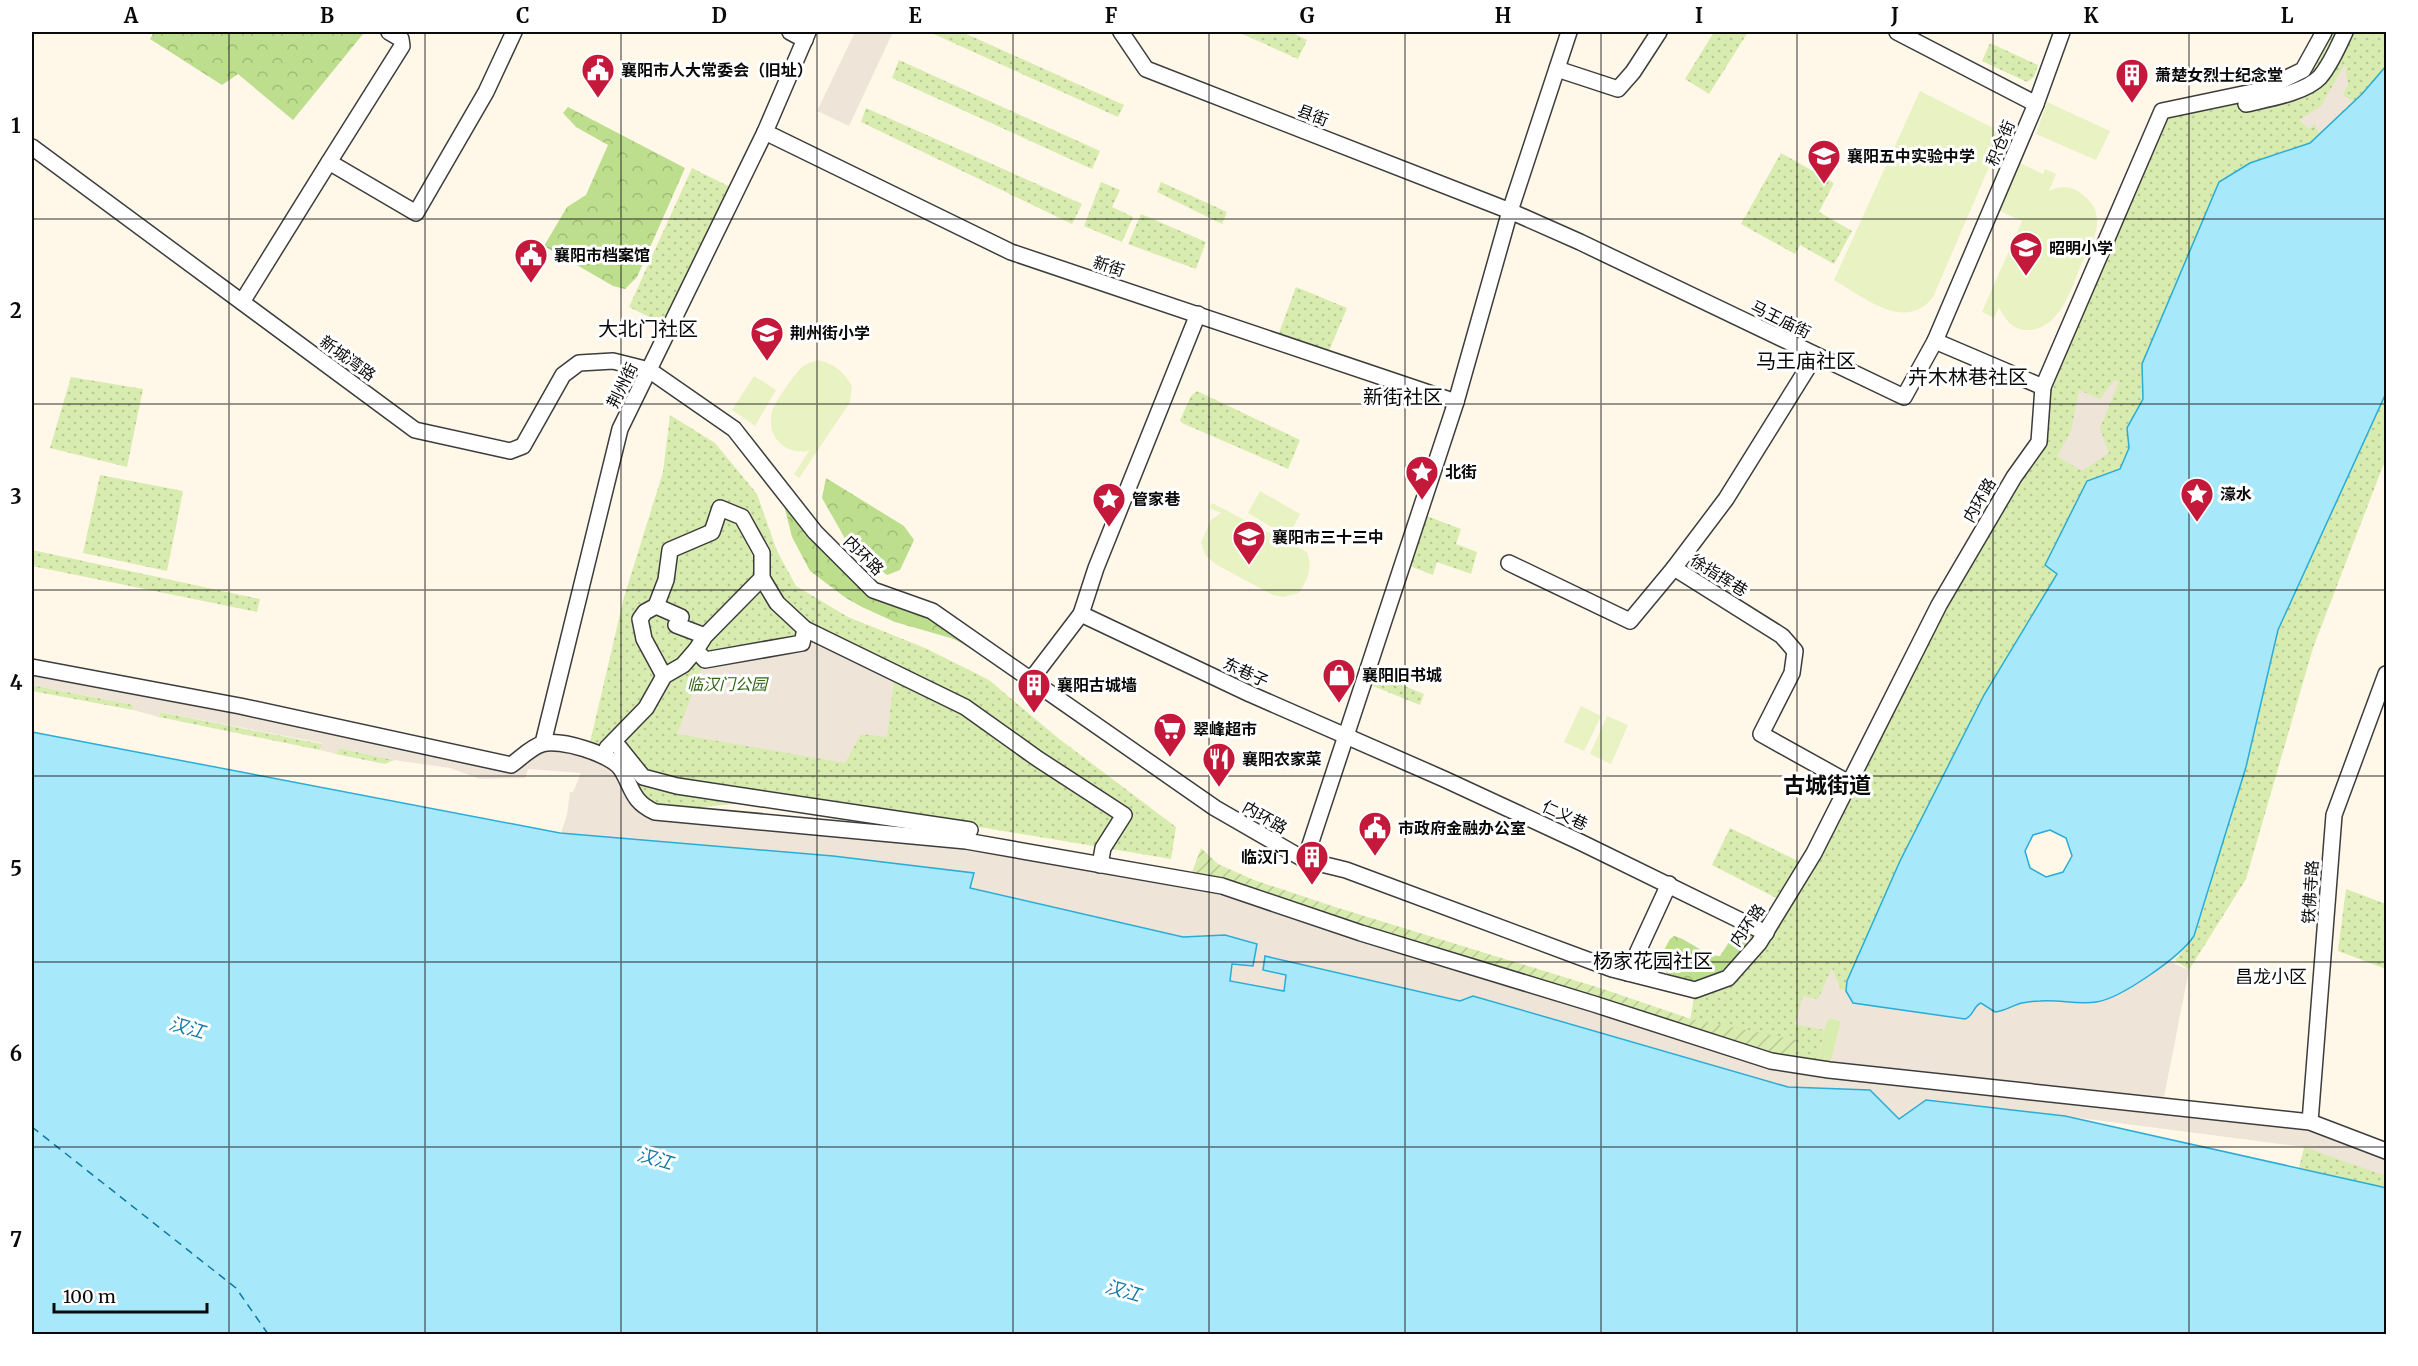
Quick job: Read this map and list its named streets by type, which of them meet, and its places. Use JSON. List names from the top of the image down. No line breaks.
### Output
{"streets":{"street":["县街","积仓街","新街","马王庙街","新城湾路","荆州街","内环路","徐指挥巷","东巷子","仁义巷","铁佛寺路"]},"crossings":[["县街","马王庙街"],["积仓街","马王庙街"],["新街","荆州街"],["马王庙街","徐指挥巷"],["新城湾路","荆州街"],["新城湾路","内环路"],["荆州街","内环路"],["内环路","徐指挥巷"],["内环路","仁义巷"],["东巷子","仁义巷"]],"districts":["大北门社区","马王庙社区","卉木林巷社区","新街社区","古城街道","杨家花园社区","昌龙小区"],"water":["汉江"],"parks":["临汉门公园"],"places":{"public building":["襄阳市人大常委会（旧址）","襄阳市档案馆","市政府金融办公室"],"building":["萧楚女烈士纪念堂","襄阳古城墙","临汉门"],"school or university":["襄阳五中实验中学","昭明小学","荆州街小学","襄阳市三十三中"],"place":["北街","濠水","管家巷"],"shop":["襄阳旧书城"],"supermarket":["翠峰超市"],"restaurant":["襄阳农家菜"]},"scale_bar":"100 m","grid":{"columns":["A","B","C","D","E","F","G","H","I","J","K","L"],"rows":["1","2","3","4","5","6","7"]}}
